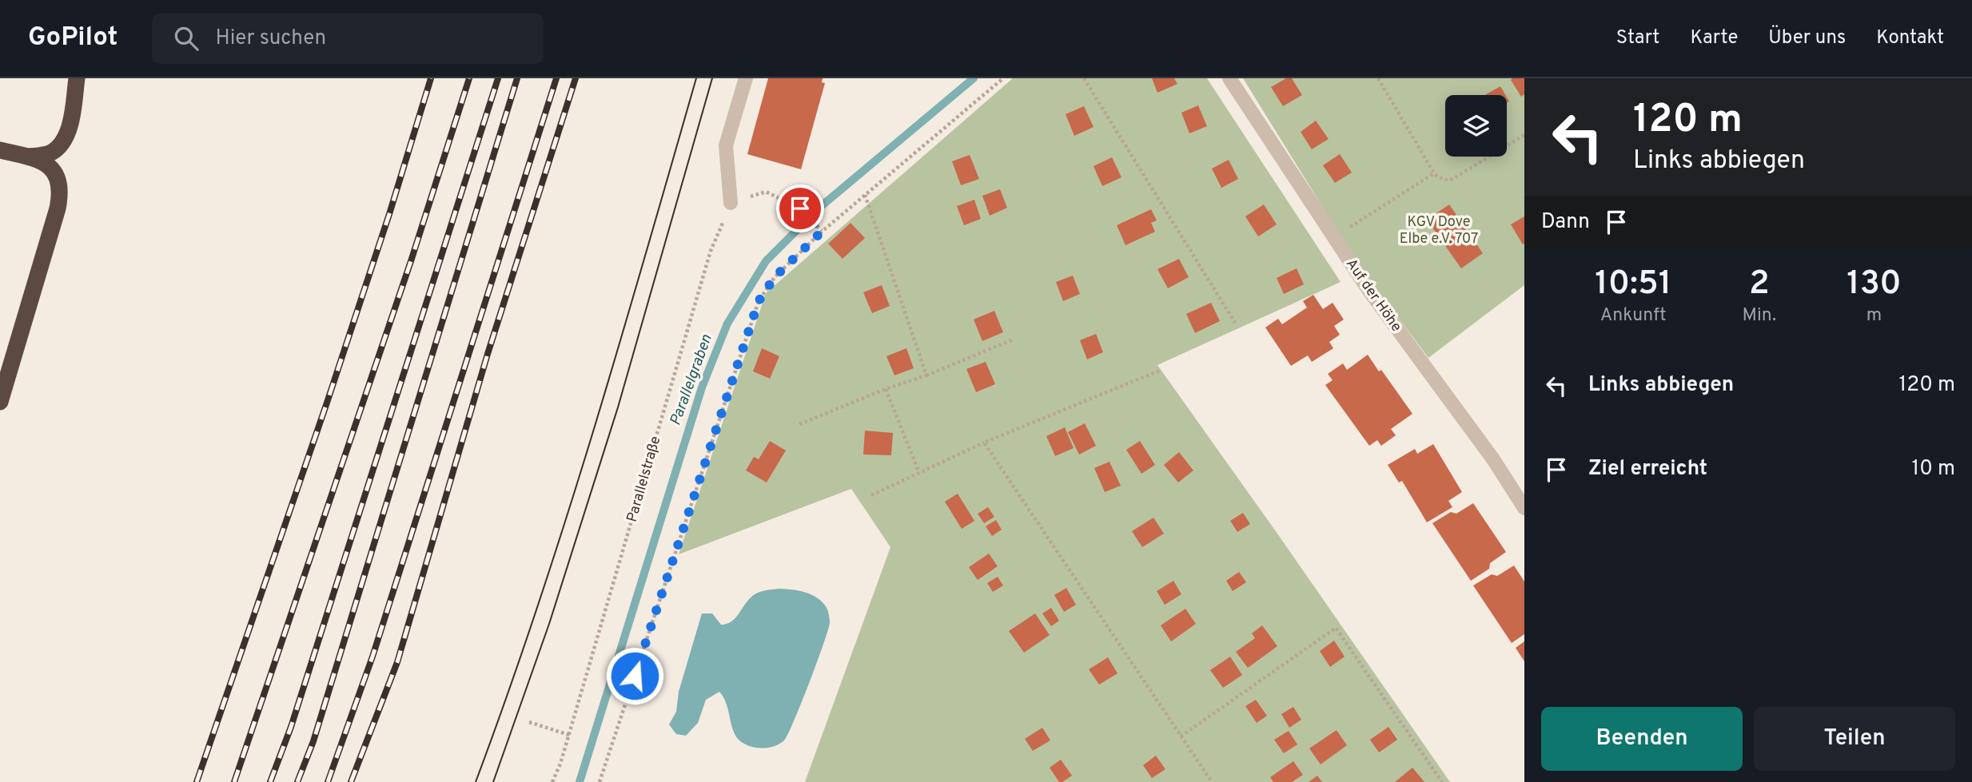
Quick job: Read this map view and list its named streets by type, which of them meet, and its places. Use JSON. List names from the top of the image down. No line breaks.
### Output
{"streets":{"street":["Auf der Höhe"],"path":["Parallelstraße"]},"water":["Parallelgraben"],"parks":["KGV Dove Elbe e.V. 707"],"page":{"header":"GoPilot","search":"Hier suchen","nav":["Start","Karte","Über uns","Kontakt"],"turn":["120 m","Links abbiegen"],"then":"Dann","eta":["10:51","Ankunft","2","Min.","130","m"],"list":[{"name":"Links abbiegen","value":"120 m"},{"name":"Ziel erreicht","value":"10 m"}],"buttons":["Beenden","Teilen"]}}
